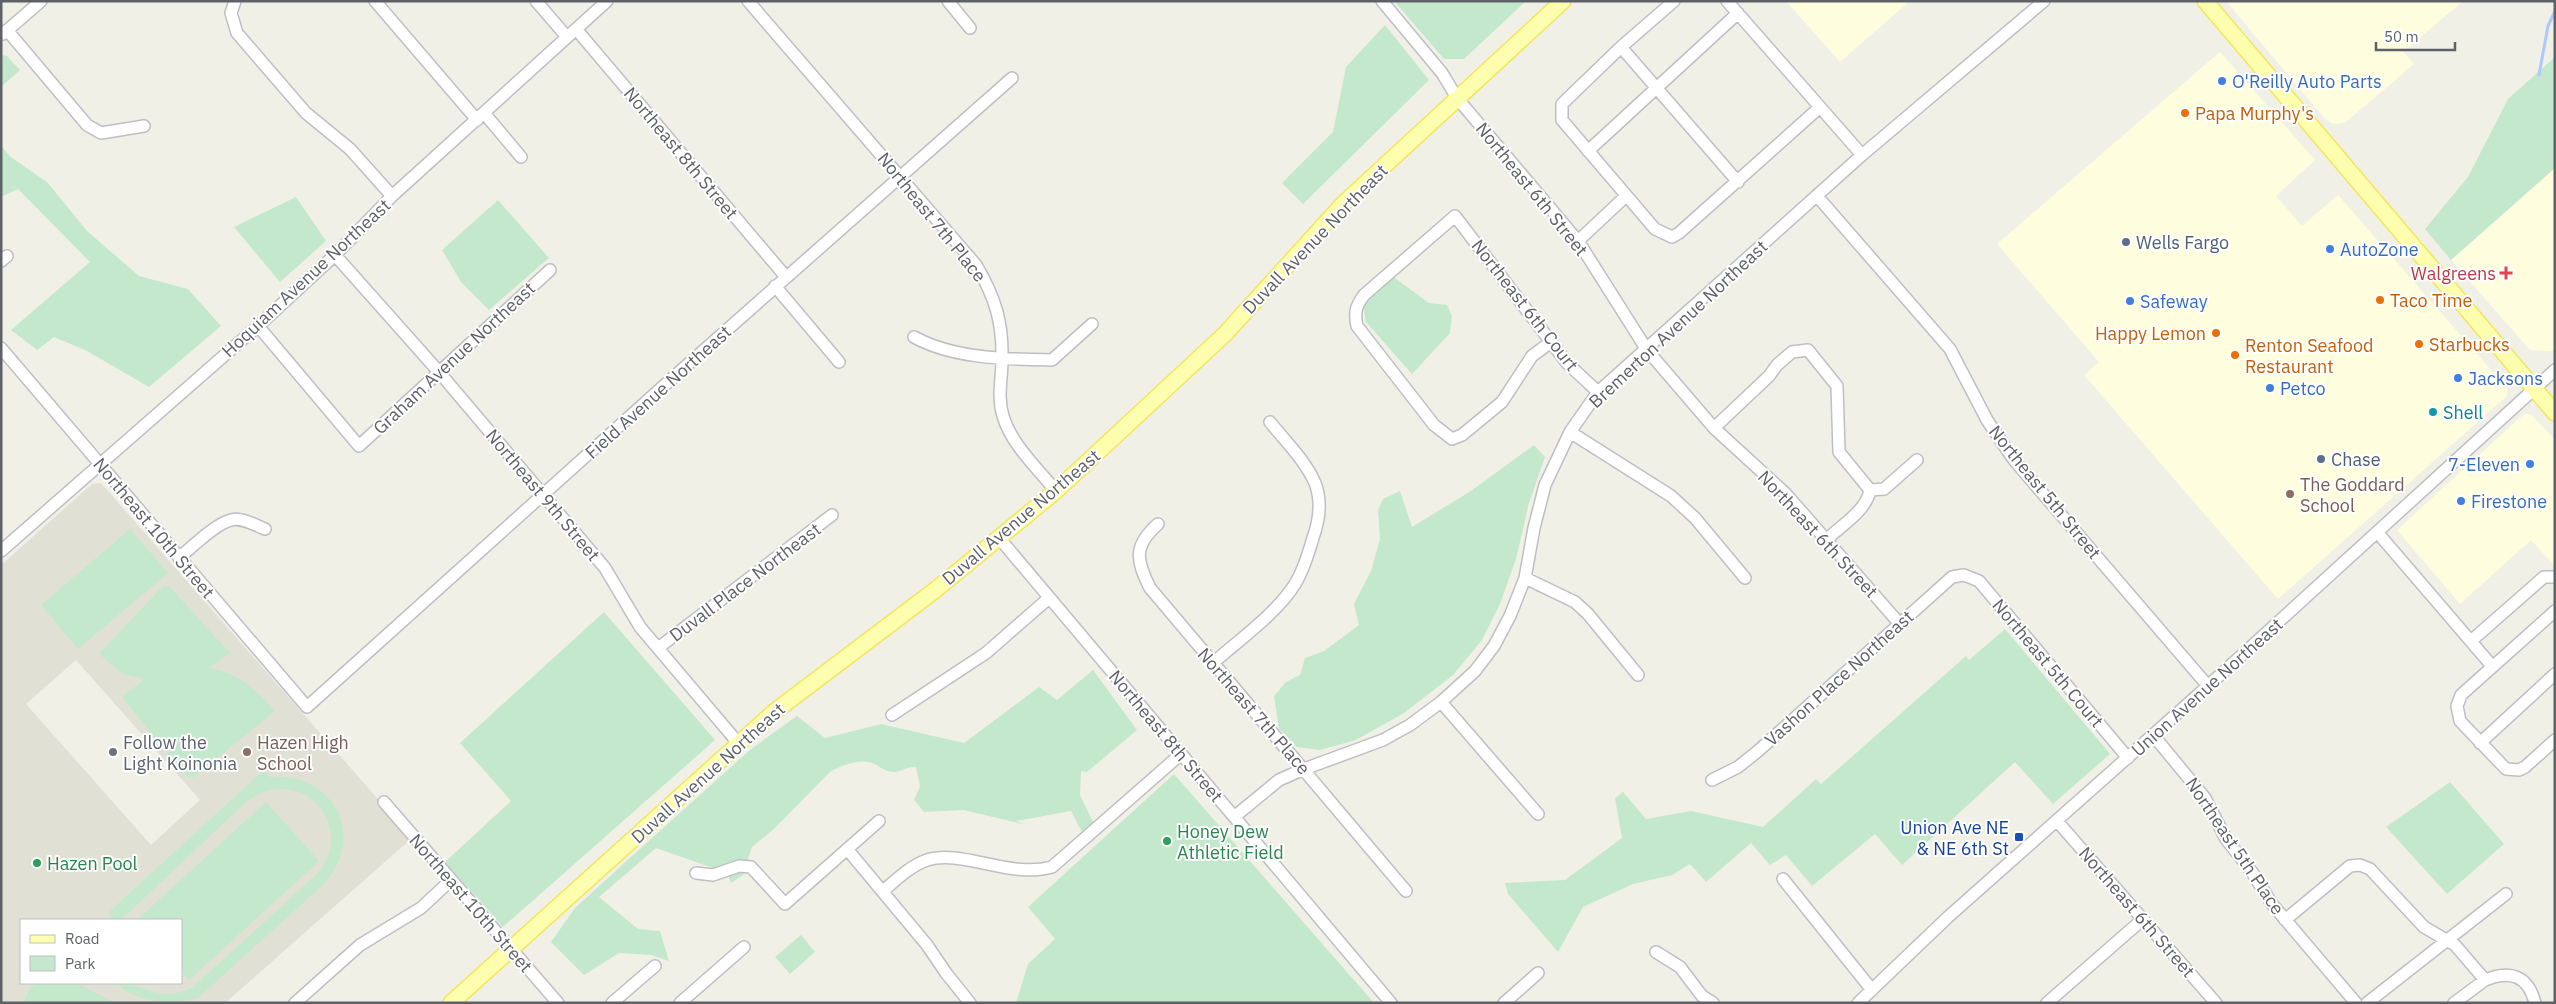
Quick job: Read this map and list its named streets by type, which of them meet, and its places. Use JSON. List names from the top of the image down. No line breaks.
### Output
{"streets":{"main road":["Duvall Avenue Northeast"],"street":["Northeast 8th Street","Northeast 6th Street","Northeast 7th Place","Hoquiam Avenue Northeast","Northeast 6th Court","Bremerton Avenue Northeast","Graham Avenue Northeast","Field Avenue Northeast","Northeast 5th Street","Northeast 9th Street","Northeast 10th Street","Duvall Place Northeast","Northeast 5th Court","Vashon Place Northeast","Union Avenue Northeast","Northeast 5th Place"]},"crossings":[["Northeast 8th Street","Duvall Avenue Northeast"],["Northeast 8th Street","Hoquiam Avenue Northeast"],["Northeast 8th Street","Bremerton Avenue Northeast"],["Northeast 8th Street","Field Avenue Northeast"],["Northeast 6th Street","Duvall Avenue Northeast"],["Northeast 6th Street","Bremerton Avenue Northeast"],["Northeast 6th Street","Vashon Place Northeast"],["Northeast 6th Street","Union Avenue Northeast"],["Northeast 7th Place","Duvall Avenue Northeast"],["Northeast 7th Place","Bremerton Avenue Northeast"],["Northeast 7th Place","Field Avenue Northeast"],["Duvall Avenue Northeast","Northeast 9th Street"],["Duvall Avenue Northeast","Northeast 10th Street"],["Hoquiam Avenue Northeast","Graham Avenue Northeast"],["Hoquiam Avenue Northeast","Northeast 9th Street"],["Hoquiam Avenue Northeast","Northeast 10th Street"],["Northeast 6th Court","Bremerton Avenue Northeast"],["Bremerton Avenue Northeast","Northeast 5th Street"],["Graham Avenue Northeast","Northeast 9th Street"],["Field Avenue Northeast","Northeast 9th Street"],["Field Avenue Northeast","Northeast 10th Street"],["Northeast 5th Street","Union Avenue Northeast"],["Northeast 9th Street","Duvall Place Northeast"],["Northeast 5th Court","Vashon Place Northeast"],["Northeast 5th Court","Union Avenue Northeast"],["Union Avenue Northeast","Northeast 5th Place"]],"places":{"other":["O'Reilly Auto Parts","Papa Murphy's","Wells Fargo","AutoZone","Taco Time","Safeway","Happy Lemon","Starbucks","Renton Seafood Restaurant","Jacksons","Petco","Shell","Chase","7-Eleven","The Goddard School","Firestone","Follow the Light Koinonia","Hazen High School","Honey Dew Athletic Field","Hazen Pool"],"health":["Walgreens"],"transit":["Union Ave NE & NE 6th St"]},"legend":["Road","Park"],"scale_bar":"50 m"}
